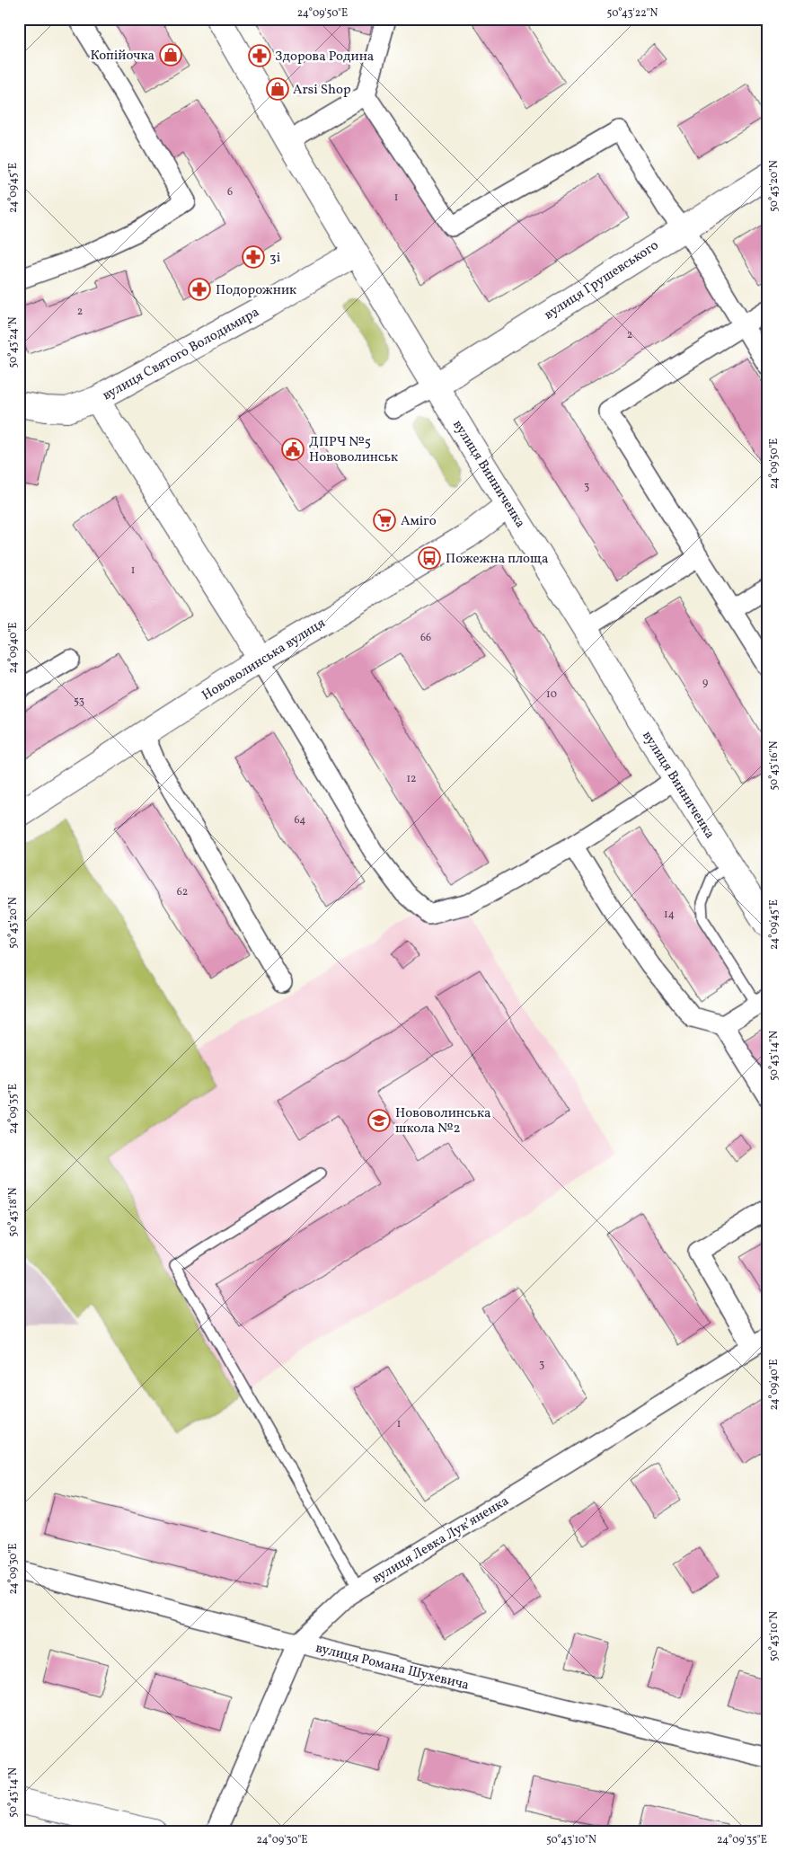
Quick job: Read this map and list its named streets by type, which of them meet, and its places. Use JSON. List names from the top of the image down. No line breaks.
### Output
{"streets":{"street":["вулиця Грушевського","вулиця Святого Володимира","вулиця Винниченка","Нововолинська вулиця","вулиця Левка Лукʼяненка","вулиця Романа Шухевича"]},"crossings":[["вулиця Грушевського","вулиця Винниченка"],["вулиця Святого Володимира","вулиця Винниченка"],["вулиця Винниченка","Нововолинська вулиця"],["вулиця Левка Лукʼяненка","вулиця Романа Шухевича"]],"places":{"shop":["Копійочка","Arsi Shop"],"pharmacy":["Здорова Родина","3і","Подорожник"],"public building":["ДПРЧ №5 Нововолинськ"],"supermarket":["Аміго"],"bus stop":["Пожежна площа"],"school or university":["Нововолинська школа №2"]},"house_numbers":["6","1","2","2","3","1","66","9","10","53","12","64","62","14","3","1"],"coordinates":["24°09'50\"E","50°43'22\"N","50°43'20\"N","24°09'45\"E","50°43'24\"N","24°09'40\"E","50°43'16\"N","50°43'14\"N","24°09'35\"E","50°43'18\"N","24°09'30\"E","50°43'10\"N"]}
